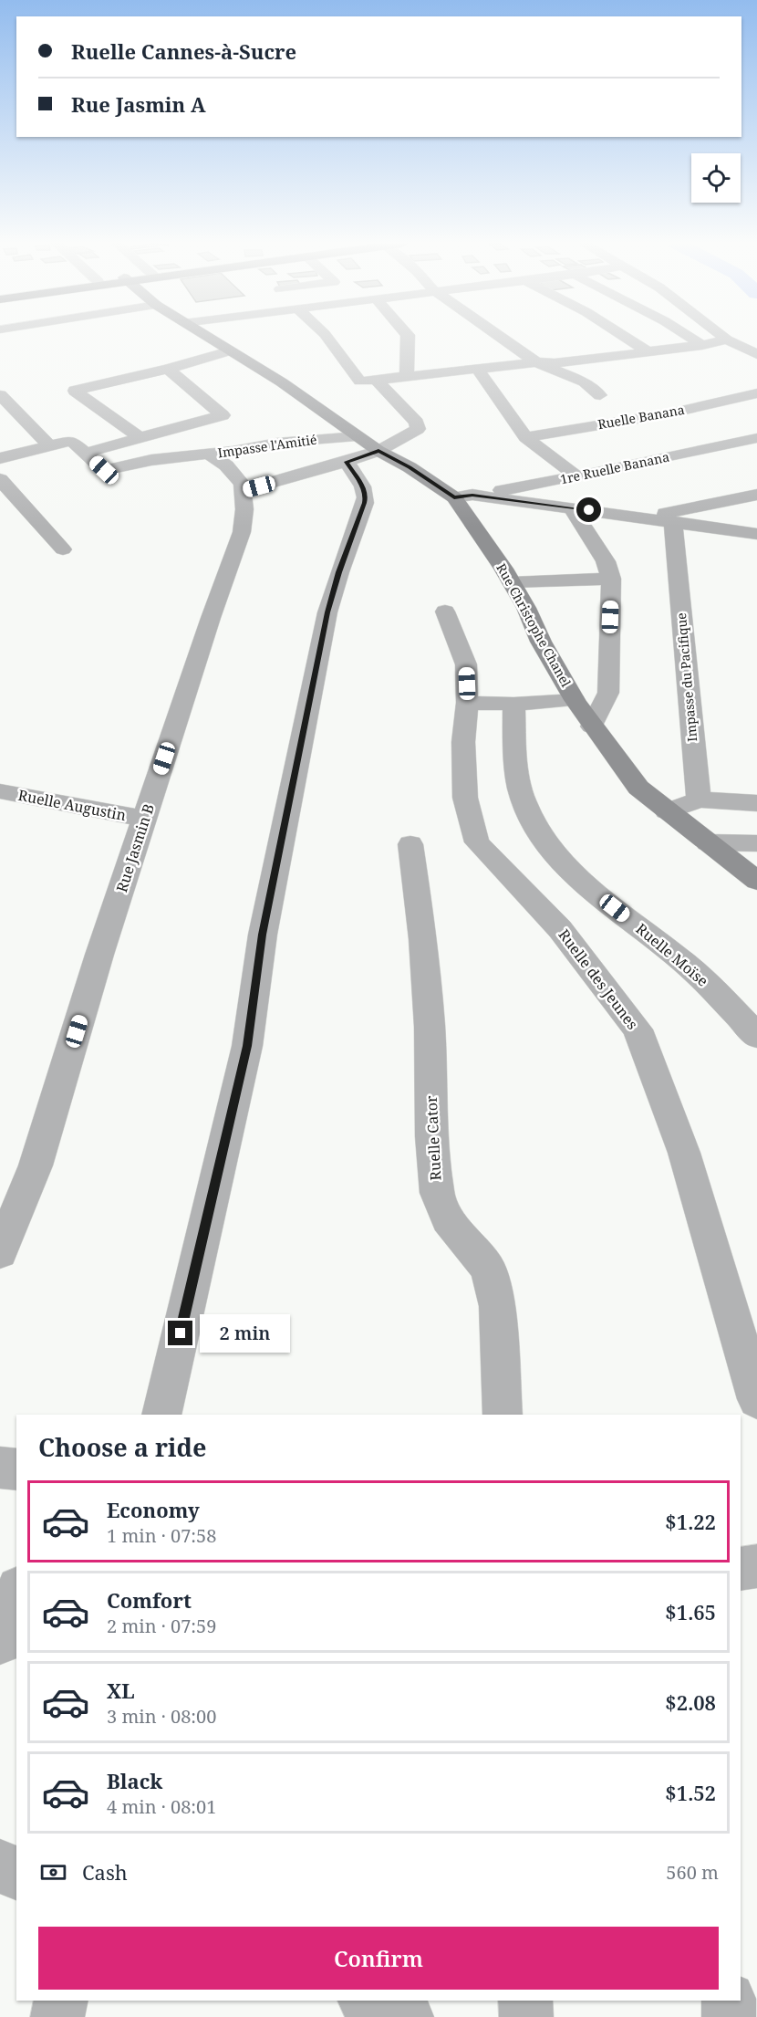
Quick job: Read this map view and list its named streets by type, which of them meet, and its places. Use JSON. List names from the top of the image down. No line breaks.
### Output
{"streets":{"street":["Ruelle Banana","Impasse l'Amitié","1re Ruelle Banana","Rue Christophe Chanel","Impasse du Pacifique","Ruelle Augustin","Rue Jasmin B","Ruelle Moïse","Ruelle des Jeunes","Ruelle Cator"]},"crossings":[["Impasse l'Amitié","Rue Christophe Chanel"],["1re Ruelle Banana","Rue Christophe Chanel"],["Ruelle Augustin","Rue Jasmin B"]],"page":{"banner":["Ruelle Cannes-à-Sucre","Rue Jasmin A"],"bubble":"2 min","heading":"Choose a ride","list":[{"name":"Economy","note":"1 min · 07:58","value":"$1.22"},{"name":"Comfort","note":"2 min · 07:59","value":"$1.65"},{"name":"XL","note":"3 min · 08:00","value":"$2.08"},{"name":"Black","note":"4 min · 08:01","value":"$1.52"}],"pay":["Cash","560 m"],"buttons":"Confirm"}}
